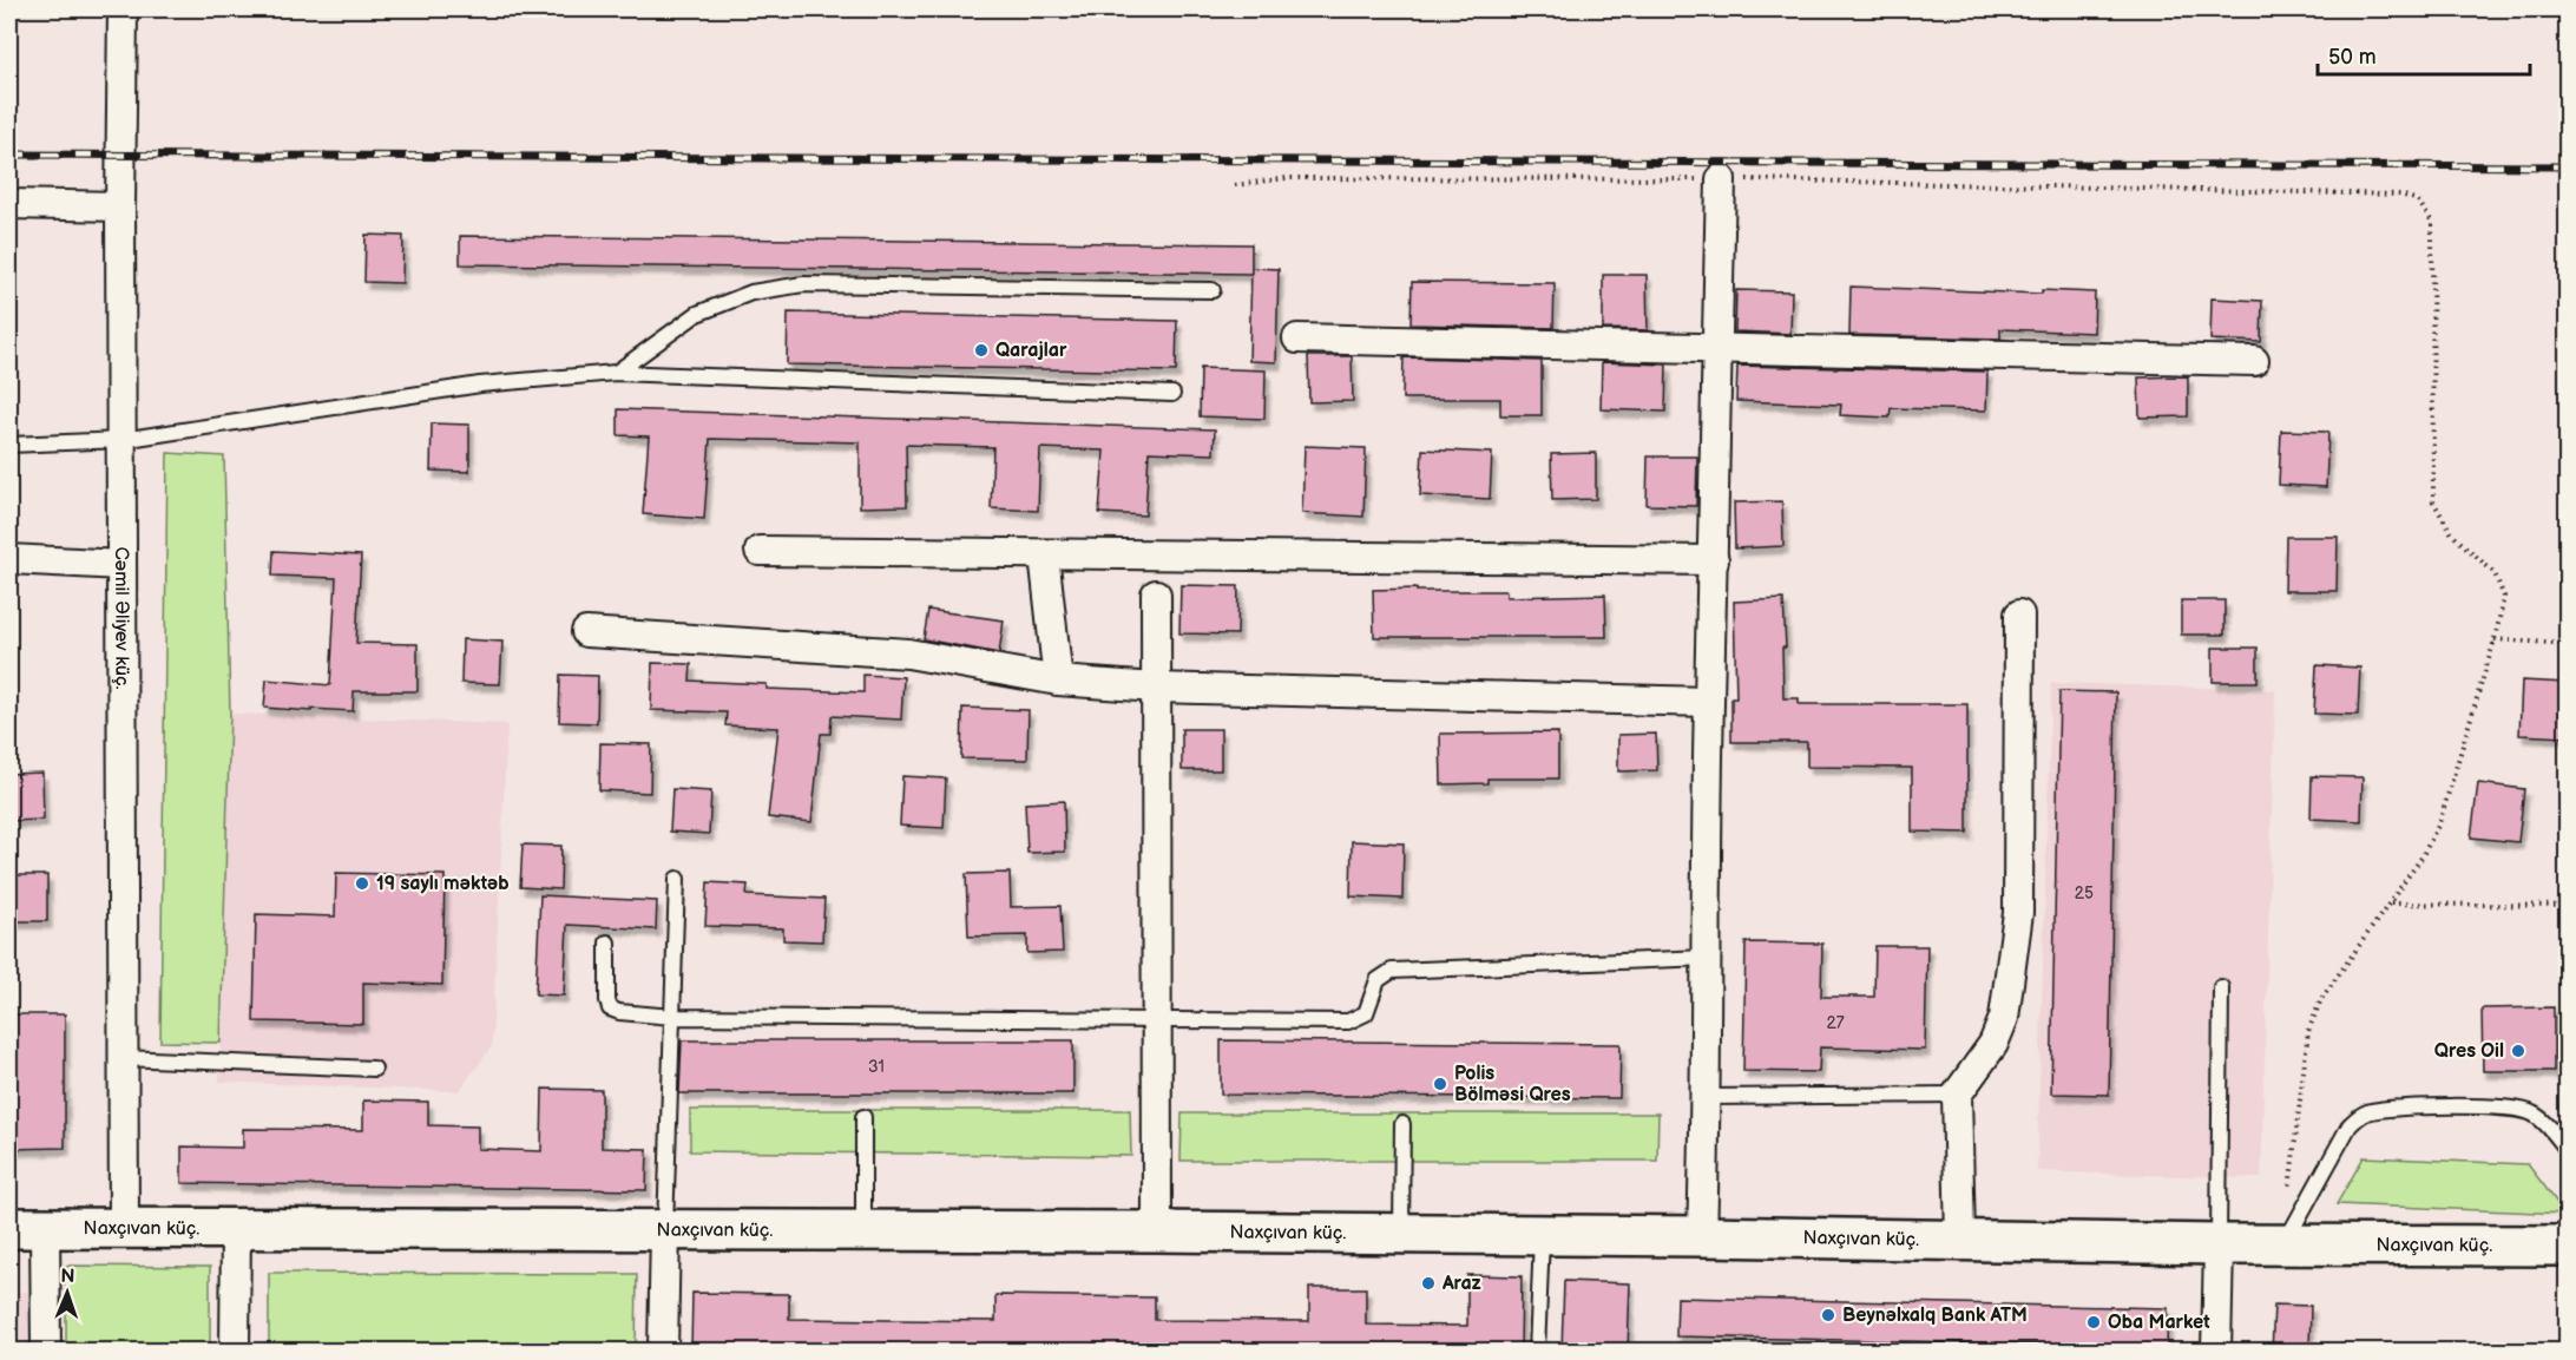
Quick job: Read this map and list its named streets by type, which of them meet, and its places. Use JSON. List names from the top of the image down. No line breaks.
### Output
{"streets":{"street":["Cəmil Əliyev küç.","Naxçıvan küç."]},"crossings":[["Cəmil Əliyev küç.","Naxçıvan küç."]],"places":["Qarajlar","19 saylı məktəb","Qres Oil","Polis Bölməsi Qres","Araz","Beynəlxalq Bank ATM","Oba Market"],"house_numbers":["25","27","31"],"scale_bar":"50 m","north":"top"}
